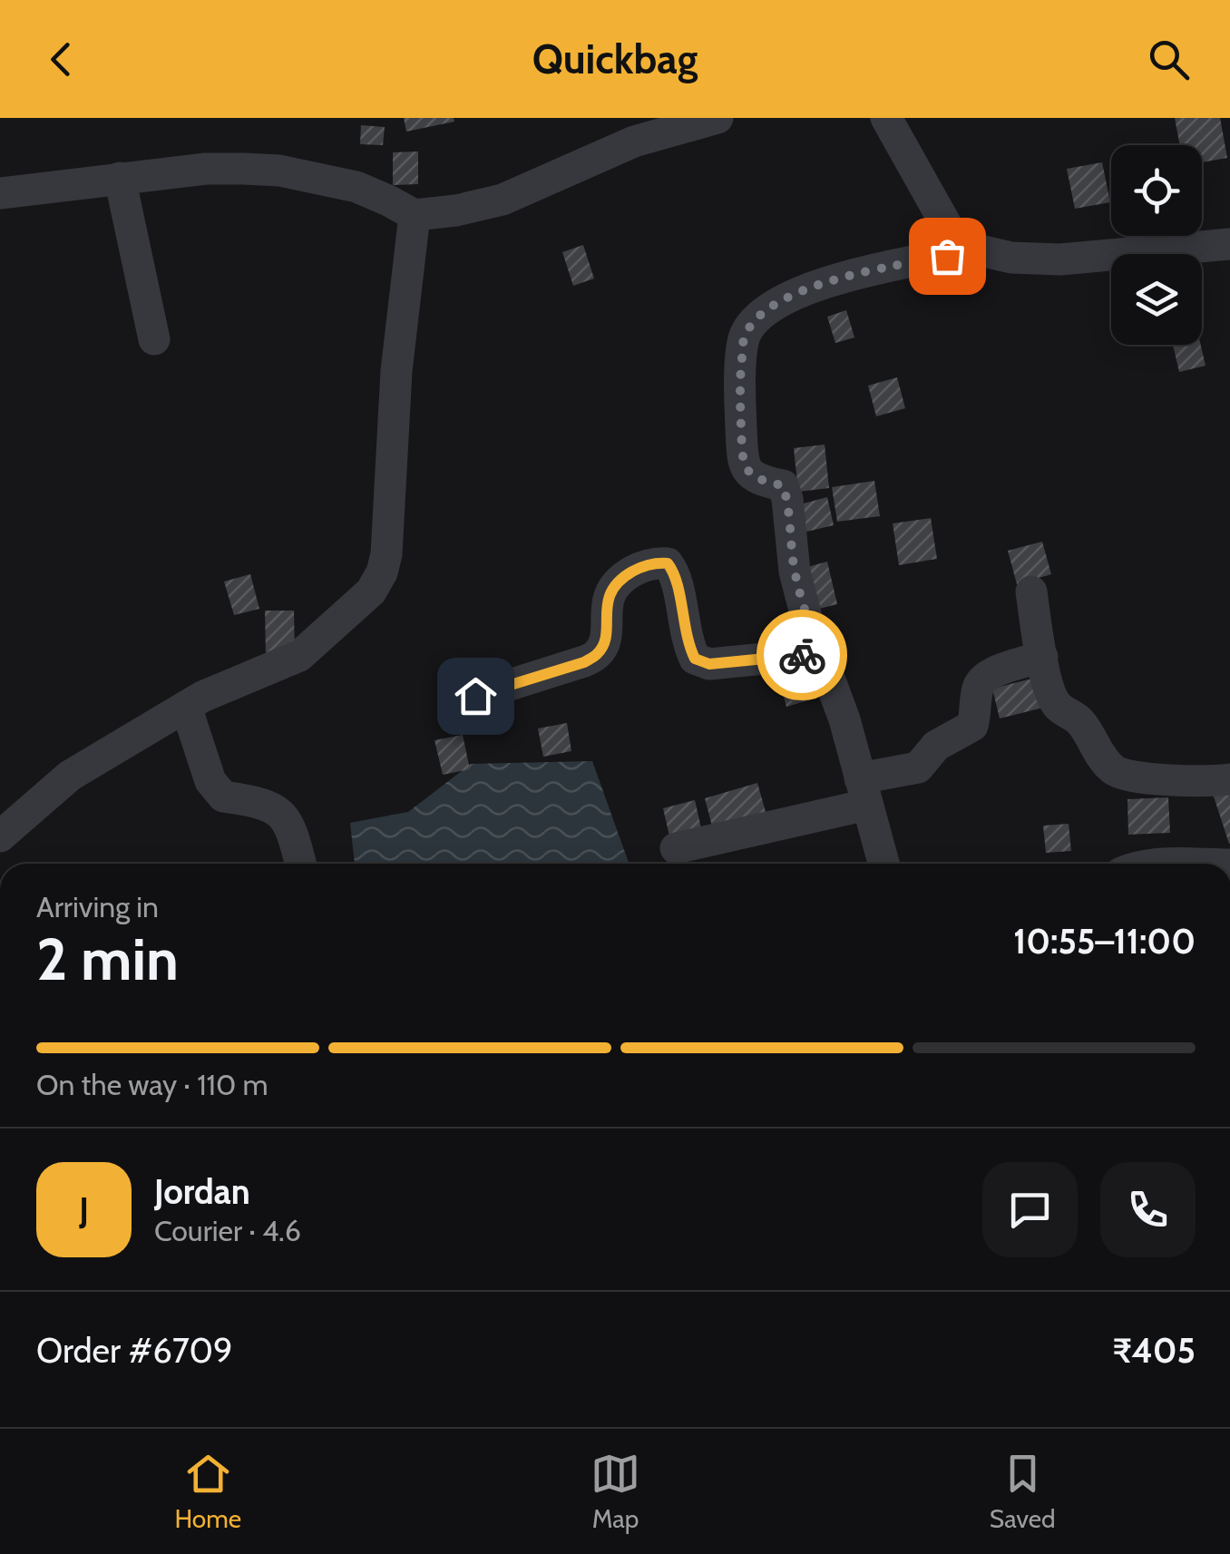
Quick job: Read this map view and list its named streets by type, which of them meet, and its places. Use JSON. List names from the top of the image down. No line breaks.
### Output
{"page":{"header":"Quickbag","heading":["2 min","Arriving in","10:55–11:00"],"panel":["Jordan","Courier · 4.6","Order #6709","₹405"],"bar":"On the way · 110 m","round":"J","tabs":["Home","Map","Saved"]}}
